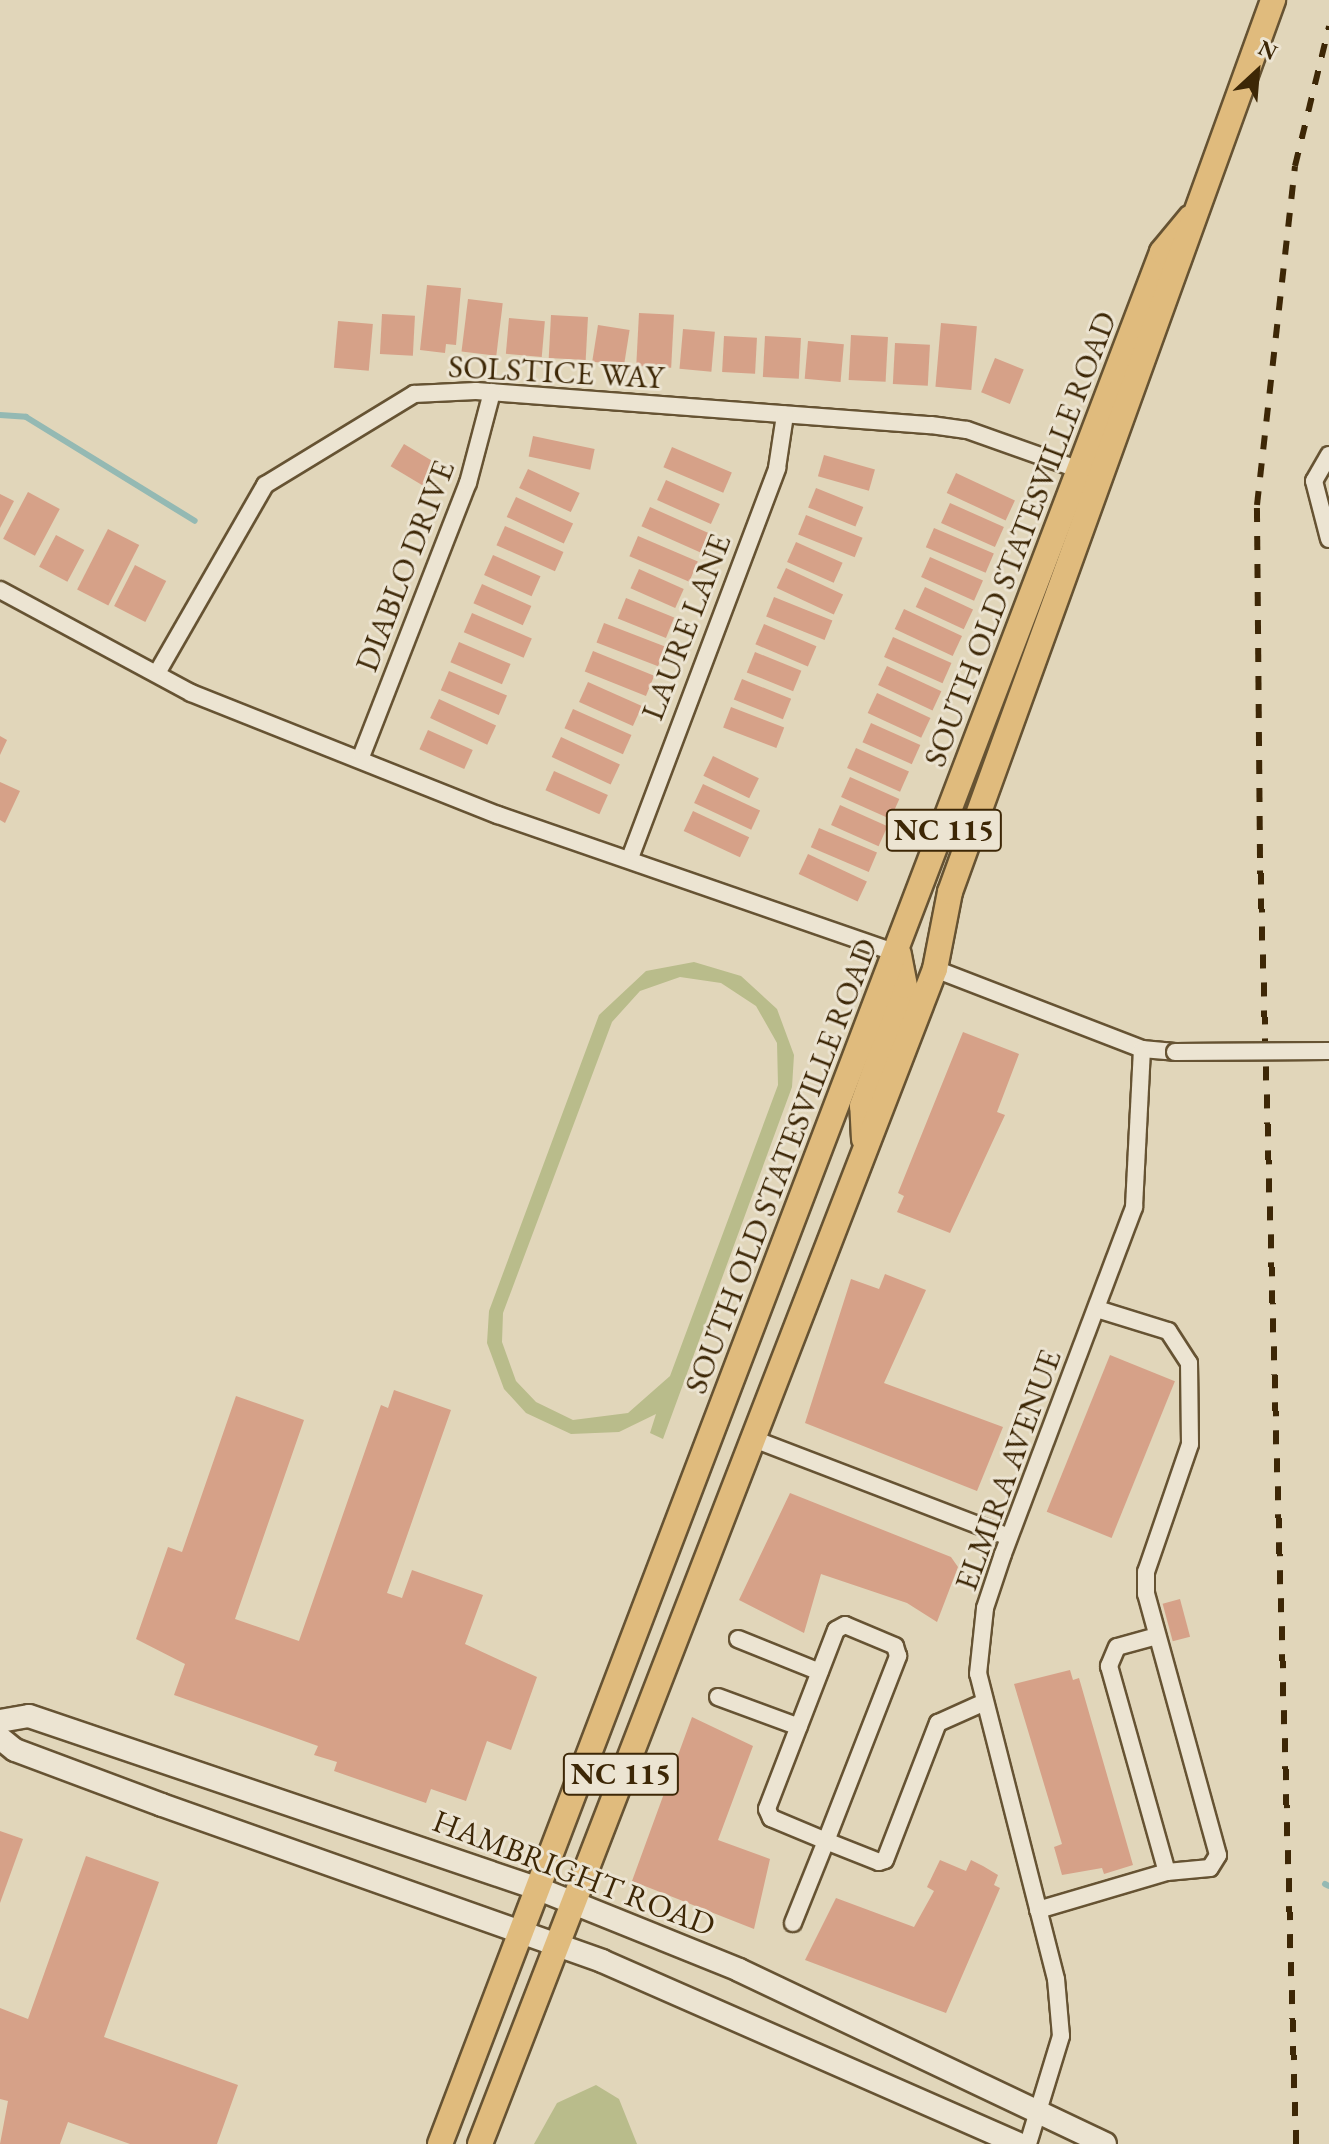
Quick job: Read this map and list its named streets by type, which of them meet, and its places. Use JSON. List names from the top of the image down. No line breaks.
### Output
{"streets":{"main road":["SOUTH OLD STATESVILLE ROAD","NC 115","HAMBRIGHT ROAD"],"street":["SOLSTICE WAY","DIABLO DRIVE","LAURE LANE","ELMIRA AVENUE"]},"crossings":[["SOLSTICE WAY","SOUTH OLD STATESVILLE ROAD"],["SOLSTICE WAY","DIABLO DRIVE"],["SOLSTICE WAY","LAURE LANE"],["SOUTH OLD STATESVILLE ROAD","HAMBRIGHT ROAD"],["ELMIRA AVENUE","HAMBRIGHT ROAD"]],"north":"top right"}
